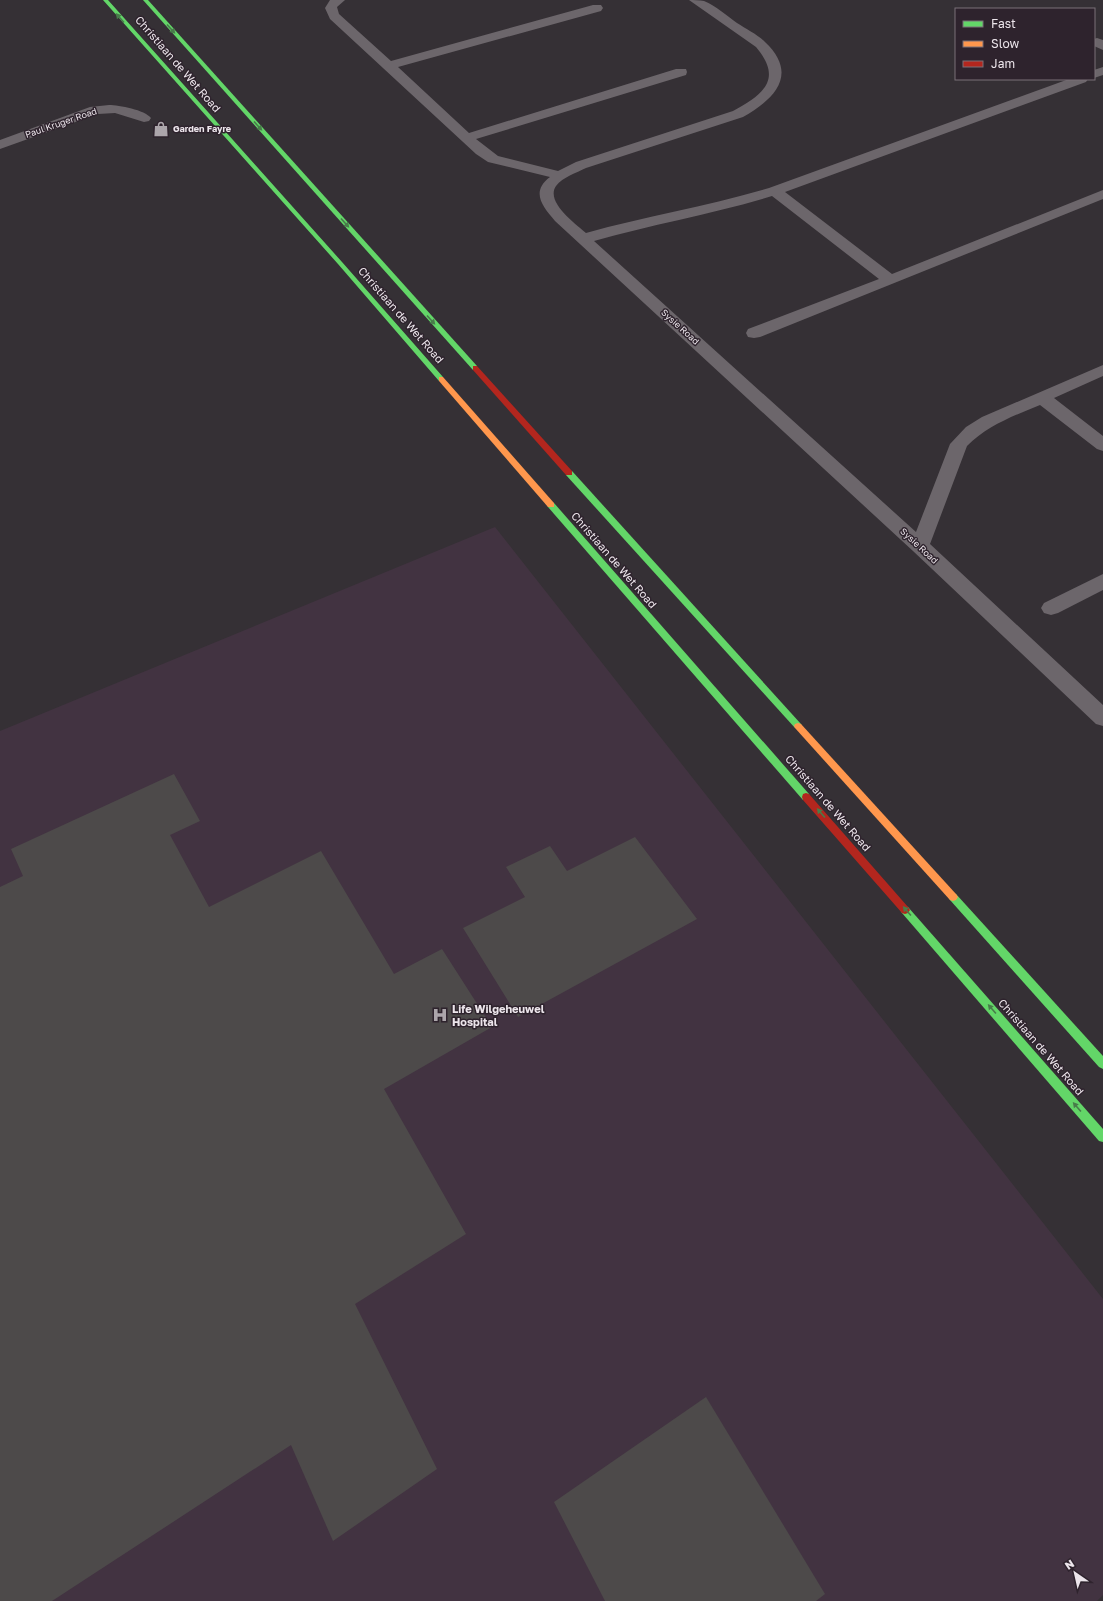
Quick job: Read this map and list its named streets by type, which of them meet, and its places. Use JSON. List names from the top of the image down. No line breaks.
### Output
{"streets":{"main road":["Christiaan de Wet Road"],"street":["Paul Kruger Road","Sysie Road"]},"places":{"shop":["Garden Fayre"],"hospital":["Life Wilgeheuwel Hospital"]},"legend":["Fast","Slow","Jam"],"north":"top left"}
